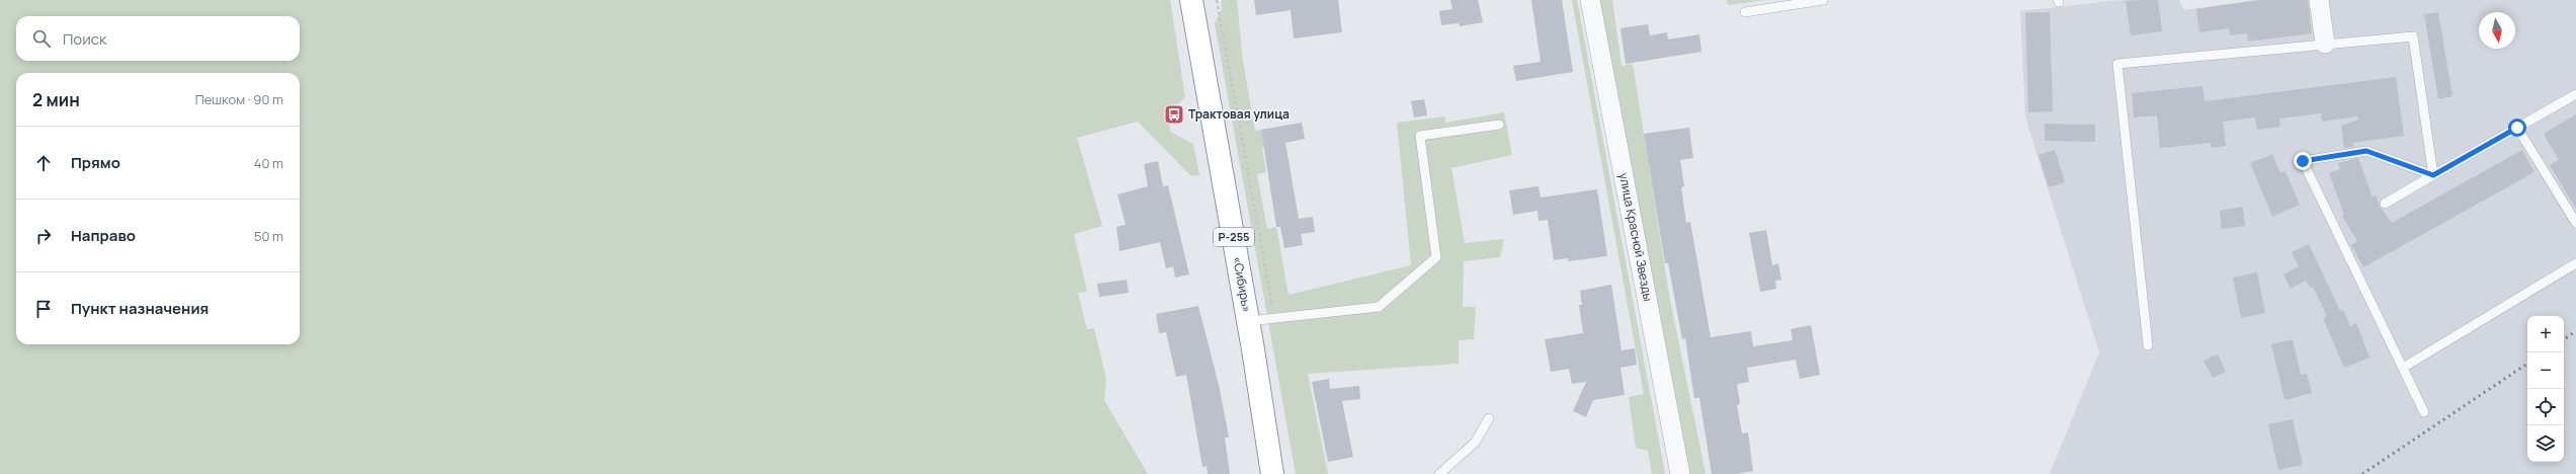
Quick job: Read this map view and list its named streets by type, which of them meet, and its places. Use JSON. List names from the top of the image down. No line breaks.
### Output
{"streets":{"highway":["Р-255","«Сибирь»"],"street":["улица Красной Звезды"]},"places":{"bus stop":["Трактовая улица"]},"north":"bottom","page":{"search":"Поиск","heading":["2 мин","Пешком · 90 m"],"list":[["Прямо","40 m"],["Направо","50 m"],"Пункт назначения"],"map_buttons":["+","−"]}}
